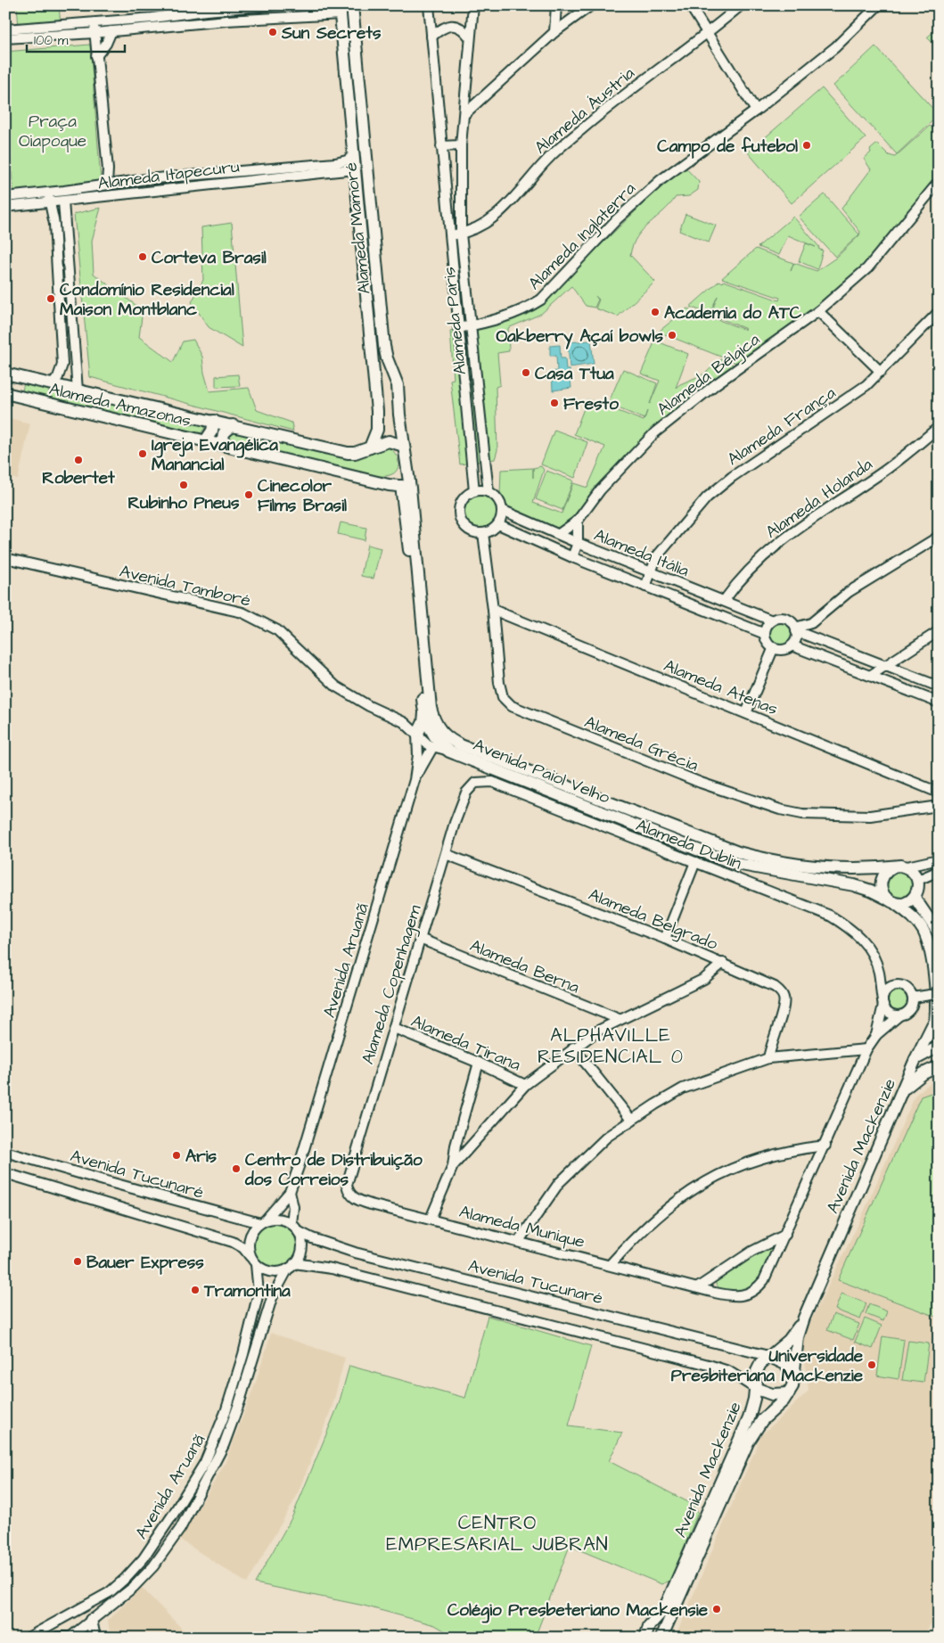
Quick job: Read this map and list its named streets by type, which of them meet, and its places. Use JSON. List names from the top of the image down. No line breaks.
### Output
{"streets":{"main road":["Alameda Mamoré","Alameda Amazonas","Avenida Paiol Velho","Avenida Mackenzie"],"street":["Alameda Áustria","Alameda Itapecuru","Alameda Inglaterra","Alameda Paris","Alameda Bélgica","Alameda França","Alameda Holanda","Alameda Itália","Avenida Tamboré","Alameda Atenas","Alameda Grécia","Alameda Dublin","Alameda Belgrado","Avenida Aruanã","Alameda Berna","Alameda Copenhagem","Alameda Tirana","Avenida Tucunaré","Alameda Munique"]},"crossings":[["Alameda Áustria","Alameda Paris"],["Alameda Itapecuru","Alameda Mamoré"],["Alameda Mamoré","Alameda Amazonas"],["Alameda Mamoré","Avenida Paiol Velho"],["Alameda Inglaterra","Alameda Paris"],["Alameda Paris","Alameda Itália"],["Alameda Paris","Alameda Grécia"],["Alameda Bélgica","Alameda Itália"],["Alameda Amazonas","Avenida Paiol Velho"],["Alameda França","Alameda Itália"],["Alameda Holanda","Alameda Itália"],["Alameda Itália","Alameda Grécia"],["Avenida Tamboré","Avenida Paiol Velho"],["Avenida Tamboré","Avenida Aruanã"],["Alameda Atenas","Alameda Grécia"],["Avenida Paiol Velho","Avenida Mackenzie"],["Alameda Dublin","Alameda Copenhagem"],["Alameda Dublin","Alameda Munique"],["Alameda Belgrado","Alameda Copenhagem"],["Avenida Aruanã","Avenida Tucunaré"],["Alameda Berna","Alameda Copenhagem"],["Alameda Copenhagem","Alameda Tirana"],["Alameda Copenhagem","Alameda Munique"],["Avenida Mackenzie","Avenida Tucunaré"]],"districts":["ALPHAVILLE RESIDENCIAL 0","CENTRO EMPRESARIAL JUBRAN"],"parks":["Praça Oiapoque"],"places":["Sun Secrets","Campo de futebol","Corteva Brasil","Condomínio Residencial Maison Montblanc","Academia do ATC","Oakberry Açaí bowls","Casa Ttua","Fresto","Igreja Evangélica Manancial","Robertet","Rubinho Pneus","Cinecolor Films Brasil","Aris","Centro de Distribuição dos Correios","Bauer Express","Tramontina","Universidade Presbiteriana Mackenzie","Colégio Presbeteriano Mackensie"],"scale_bar":"100 m"}
